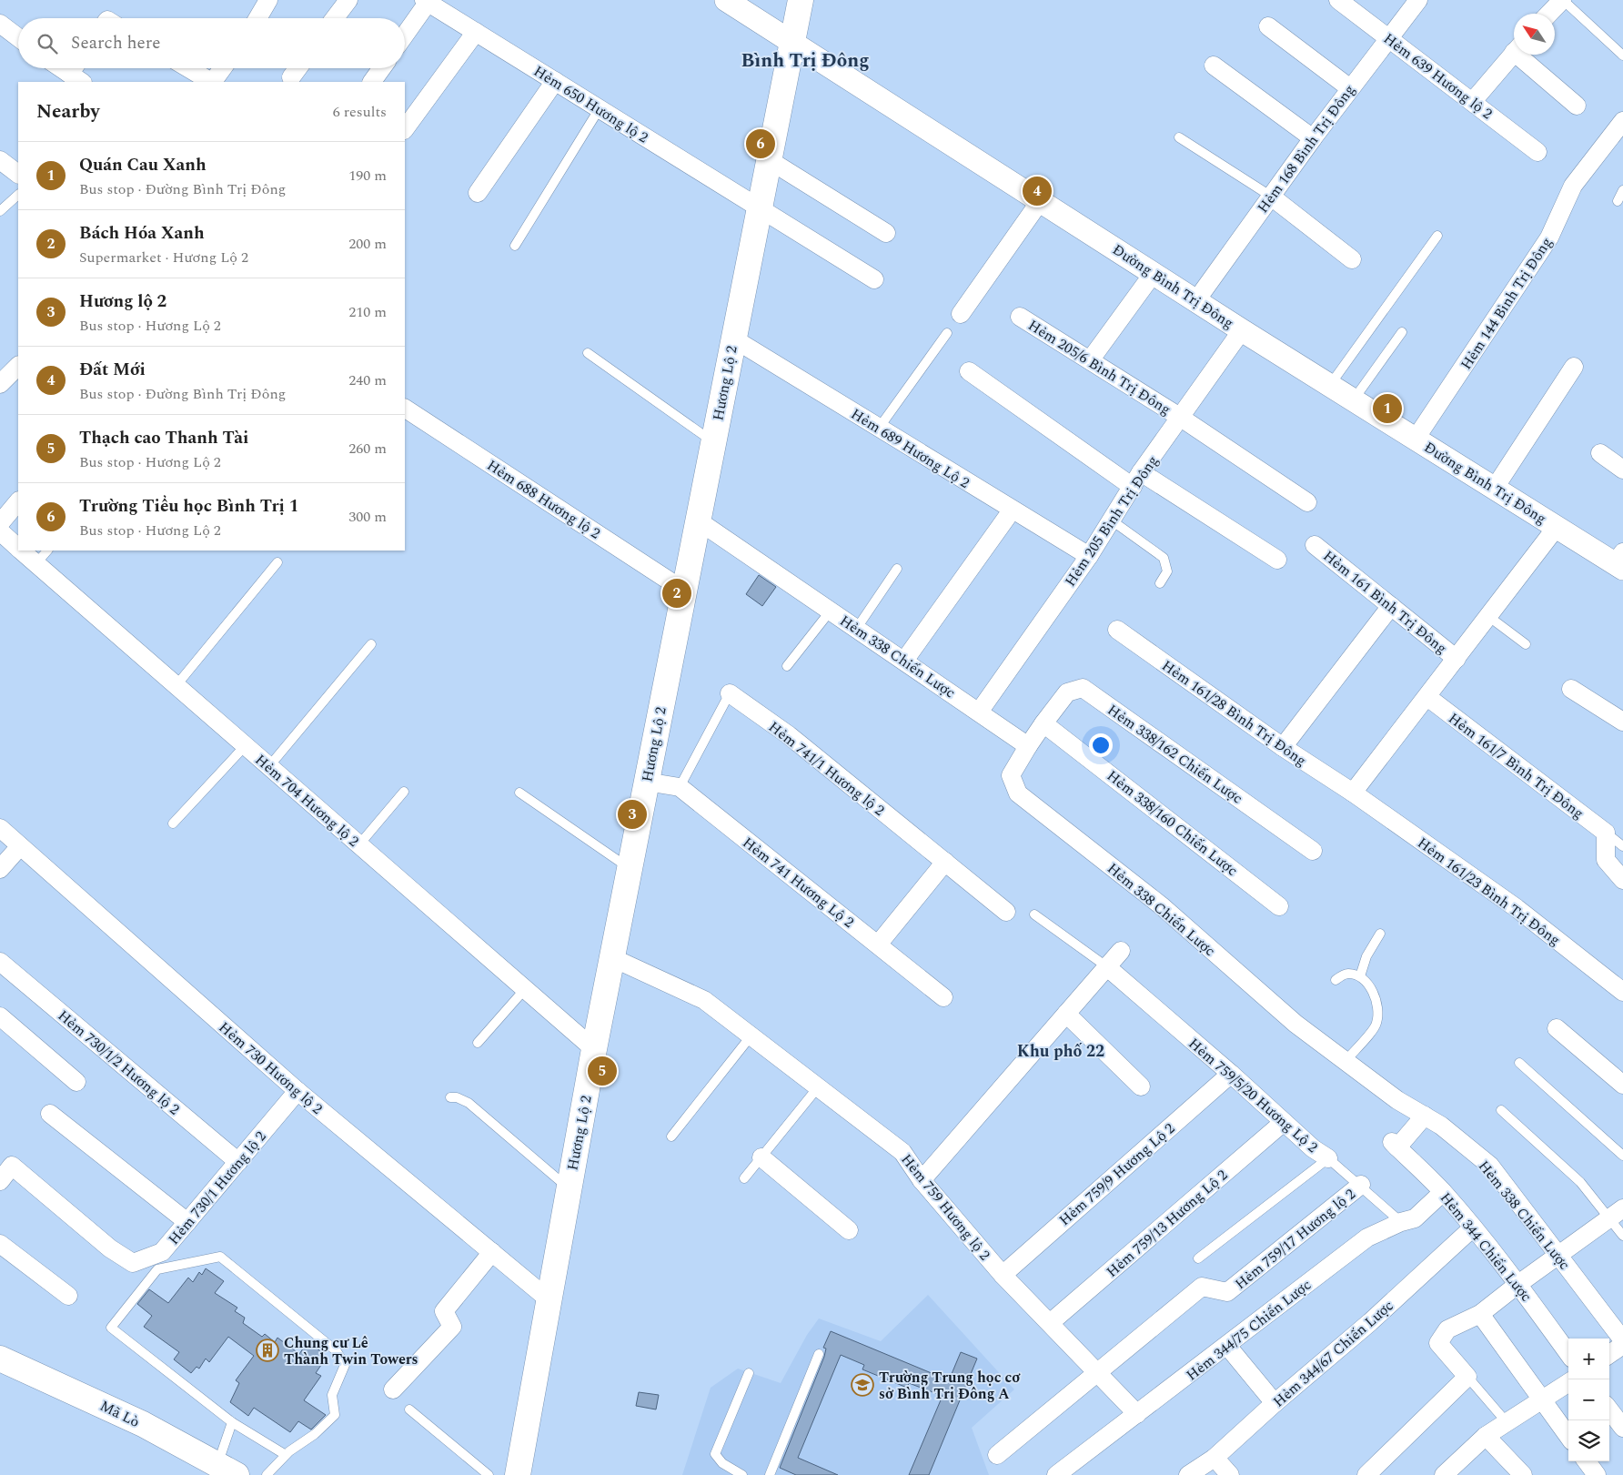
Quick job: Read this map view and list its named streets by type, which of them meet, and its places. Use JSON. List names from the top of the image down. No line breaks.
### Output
{"streets":{"main road":["Hương Lộ 2","Mã Lò"],"street":["Hẻm 639 Hương lộ 2","Hẻm 650 Hương lộ 2","Hẻm 168 Bình Trị Đông","Đường Bình Trị Đông","Hẻm 144 Bình Trị Đông","Hẻm 205/6 Bình Trị Đông","Hẻm 689 Hương Lộ 2","Hẻm 688 Hương lộ 2","Hẻm 205 Bình Trị Đông","Hẻm 161 Bình Trị Đông","Hẻm 338 Chiến Lược","Hẻm 161/28 Bình Trị Đông","Hẻm 338/162 Chiến Lược","Hẻm 161/7 Bình Trị Đông","Hẻm 741/1 Hương lộ 2","Hẻm 704 Hương lộ 2","Hẻm 338/160 Chiến Lược","Hẻm 741 Hương Lộ 2","Hẻm 161/23 Bình Trị Đông","Hẻm 730/1/2 Hương lộ 2","Hẻm 730 Hương lộ 2","Hẻm 759/5/20 Hương Lộ 2","Hẻm 759/9 Hương Lộ 2","Hẻm 730/1 Hương lộ 2","Hẻm 759 Hương lộ 2","Hẻm 759/13 Hương Lộ 2","Hẻm 759/17 Hương lộ 2","Hẻm 344 Chiến Lược","Hẻm 344/75 Chiến Lược","Hẻm 344/67 Chiến Lược"]},"crossings":[["Hẻm 639 Hương lộ 2","Hẻm 168 Bình Trị Đông"],["Hẻm 650 Hương lộ 2","Hương Lộ 2"],["Hẻm 168 Bình Trị Đông","Đường Bình Trị Đông"],["Đường Bình Trị Đông","Hẻm 144 Bình Trị Đông"],["Đường Bình Trị Đông","Hương Lộ 2"],["Đường Bình Trị Đông","Hẻm 205 Bình Trị Đông"],["Đường Bình Trị Đông","Hẻm 161 Bình Trị Đông"],["Hẻm 205/6 Bình Trị Đông","Hẻm 205 Bình Trị Đông"],["Hương Lộ 2","Hẻm 689 Hương Lộ 2"],["Hương Lộ 2","Hẻm 688 Hương lộ 2"],["Hương Lộ 2","Hẻm 338 Chiến Lược"],["Hương Lộ 2","Hẻm 704 Hương lộ 2"],["Hương Lộ 2","Hẻm 741 Hương Lộ 2"],["Hương Lộ 2","Hẻm 730 Hương lộ 2"],["Hương Lộ 2","Hẻm 759 Hương lộ 2"],["Hẻm 689 Hương Lộ 2","Hẻm 205 Bình Trị Đông"],["Hẻm 205 Bình Trị Đông","Hẻm 338 Chiến Lược"],["Hẻm 161 Bình Trị Đông","Hẻm 161/28 Bình Trị Đông"],["Hẻm 161 Bình Trị Đông","Hẻm 161/7 Bình Trị Đông"],["Hẻm 161 Bình Trị Đông","Hẻm 161/23 Bình Trị Đông"],["Hẻm 338 Chiến Lược","Hẻm 344 Chiến Lược"],["Hẻm 161/28 Bình Trị Đông","Hẻm 161/23 Bình Trị Đông"],["Hẻm 338/162 Chiến Lược","Hẻm 338/160 Chiến Lược"],["Hẻm 741/1 Hương lộ 2","Hẻm 741 Hương Lộ 2"],["Hẻm 730/1/2 Hương lộ 2","Hẻm 730/1 Hương lộ 2"],["Hẻm 730 Hương lộ 2","Hẻm 730/1 Hương lộ 2"],["Hẻm 759/5/20 Hương Lộ 2","Hẻm 759/9 Hương Lộ 2"],["Hẻm 759/5/20 Hương Lộ 2","Hẻm 759/13 Hương Lộ 2"],["Hẻm 759/5/20 Hương Lộ 2","Hẻm 759/17 Hương lộ 2"],["Hẻm 759/5/20 Hương Lộ 2","Hẻm 344/75 Chiến Lược"],["Hẻm 759/9 Hương Lộ 2","Hẻm 759 Hương lộ 2"],["Hẻm 759 Hương lộ 2","Hẻm 759/13 Hương Lộ 2"],["Hẻm 759 Hương lộ 2","Hẻm 759/17 Hương lộ 2"],["Hẻm 759 Hương lộ 2","Hẻm 344/75 Chiến Lược"],["Hẻm 344 Chiến Lược","Hẻm 344/75 Chiến Lược"],["Hẻm 344 Chiến Lược","Hẻm 344/67 Chiến Lược"]],"districts":["Bình Trị Đông","Khu phố 22"],"places":{"building":["Chung cư Lê Thành Twin Towers"],"school or university":["Trường Trung học cơ sở Bình Trị Đông A"]},"north":"top left","page":{"search":"Search here","heading":["Nearby","6 results"],"pins":["6","4","1","2","3","5"],"list":[{"mark":"1","name":"Quán Cau Xanh","note":"Bus stop · Đường Bình Trị Đông","value":"190 m"},{"mark":"2","name":"Bách Hóa Xanh","note":"Supermarket · Hương Lộ 2","value":"200 m"},{"mark":"3","name":"Hương lộ 2","note":"Bus stop · Hương Lộ 2","value":"210 m"},{"mark":"4","name":"Đất Mới","note":"Bus stop · Đường Bình Trị Đông","value":"240 m"},{"mark":"5","name":"Thạch cao Thanh Tài","note":"Bus stop · Hương Lộ 2","value":"260 m"},{"mark":"6","name":"Trường Tiểu học Bình Trị 1","note":"Bus stop · Hương Lộ 2","value":"300 m"}],"map_buttons":["+","−"]}}
